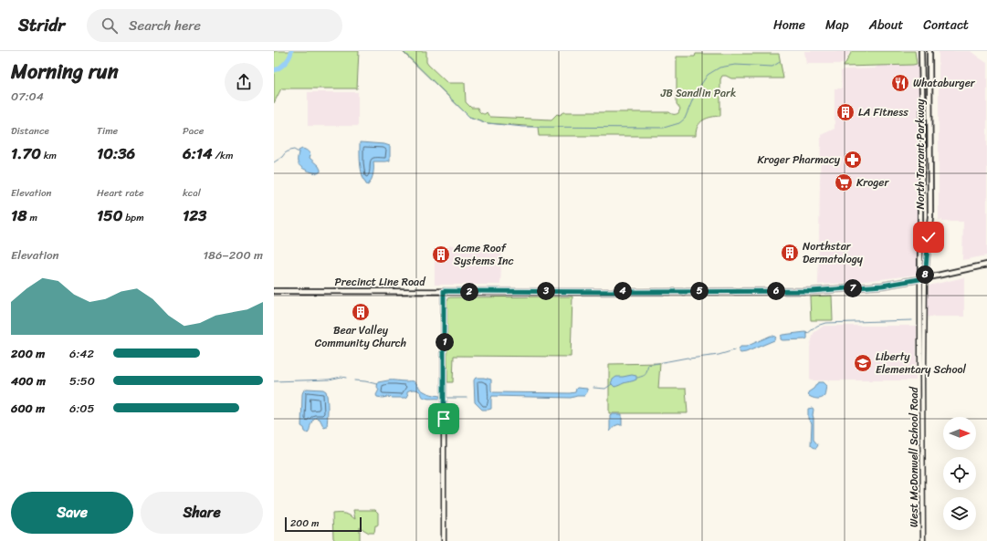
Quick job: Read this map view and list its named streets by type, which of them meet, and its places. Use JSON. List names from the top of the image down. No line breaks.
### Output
{"streets":{"main road":["North Tarrant Parkway","Precinct Line Road","West McDonwell School Road"]},"crossings":[["North Tarrant Parkway","Precinct Line Road"],["North Tarrant Parkway","West McDonwell School Road"],["Precinct Line Road","West McDonwell School Road"]],"parks":["JB Sandlin Park"],"places":{"restaurant":["Whataburger"],"building":["LA Fitness","Northstar Dermatology","Acme Roof Systems Inc","Bear Valley Community Church"],"pharmacy":["Kroger Pharmacy"],"supermarket":["Kroger"],"school or university":["Liberty Elementary School"]},"scale_bar":"200 m","north":"right","page":{"header":"Stridr","search":"Search here","nav":["Home","Map","About","Contact"],"heading":["Morning run","07:04"],"stats":[["Distance","1.70 km"],["Time","10:36"],["Pace","6:14 /km"],["Elevation","18 m"],["Heart rate","150 bpm"],["kcal","123"]],"chart":["Elevation","186–200 m"],"pins":["8","7","3","4","5","6","2","1"],"list":[{"name":"200 m","note":"6:42"},{"name":"400 m","note":"5:50"},{"name":"600 m","note":"6:05"}],"buttons":["Save","Share"],"scale":"200 m"}}
